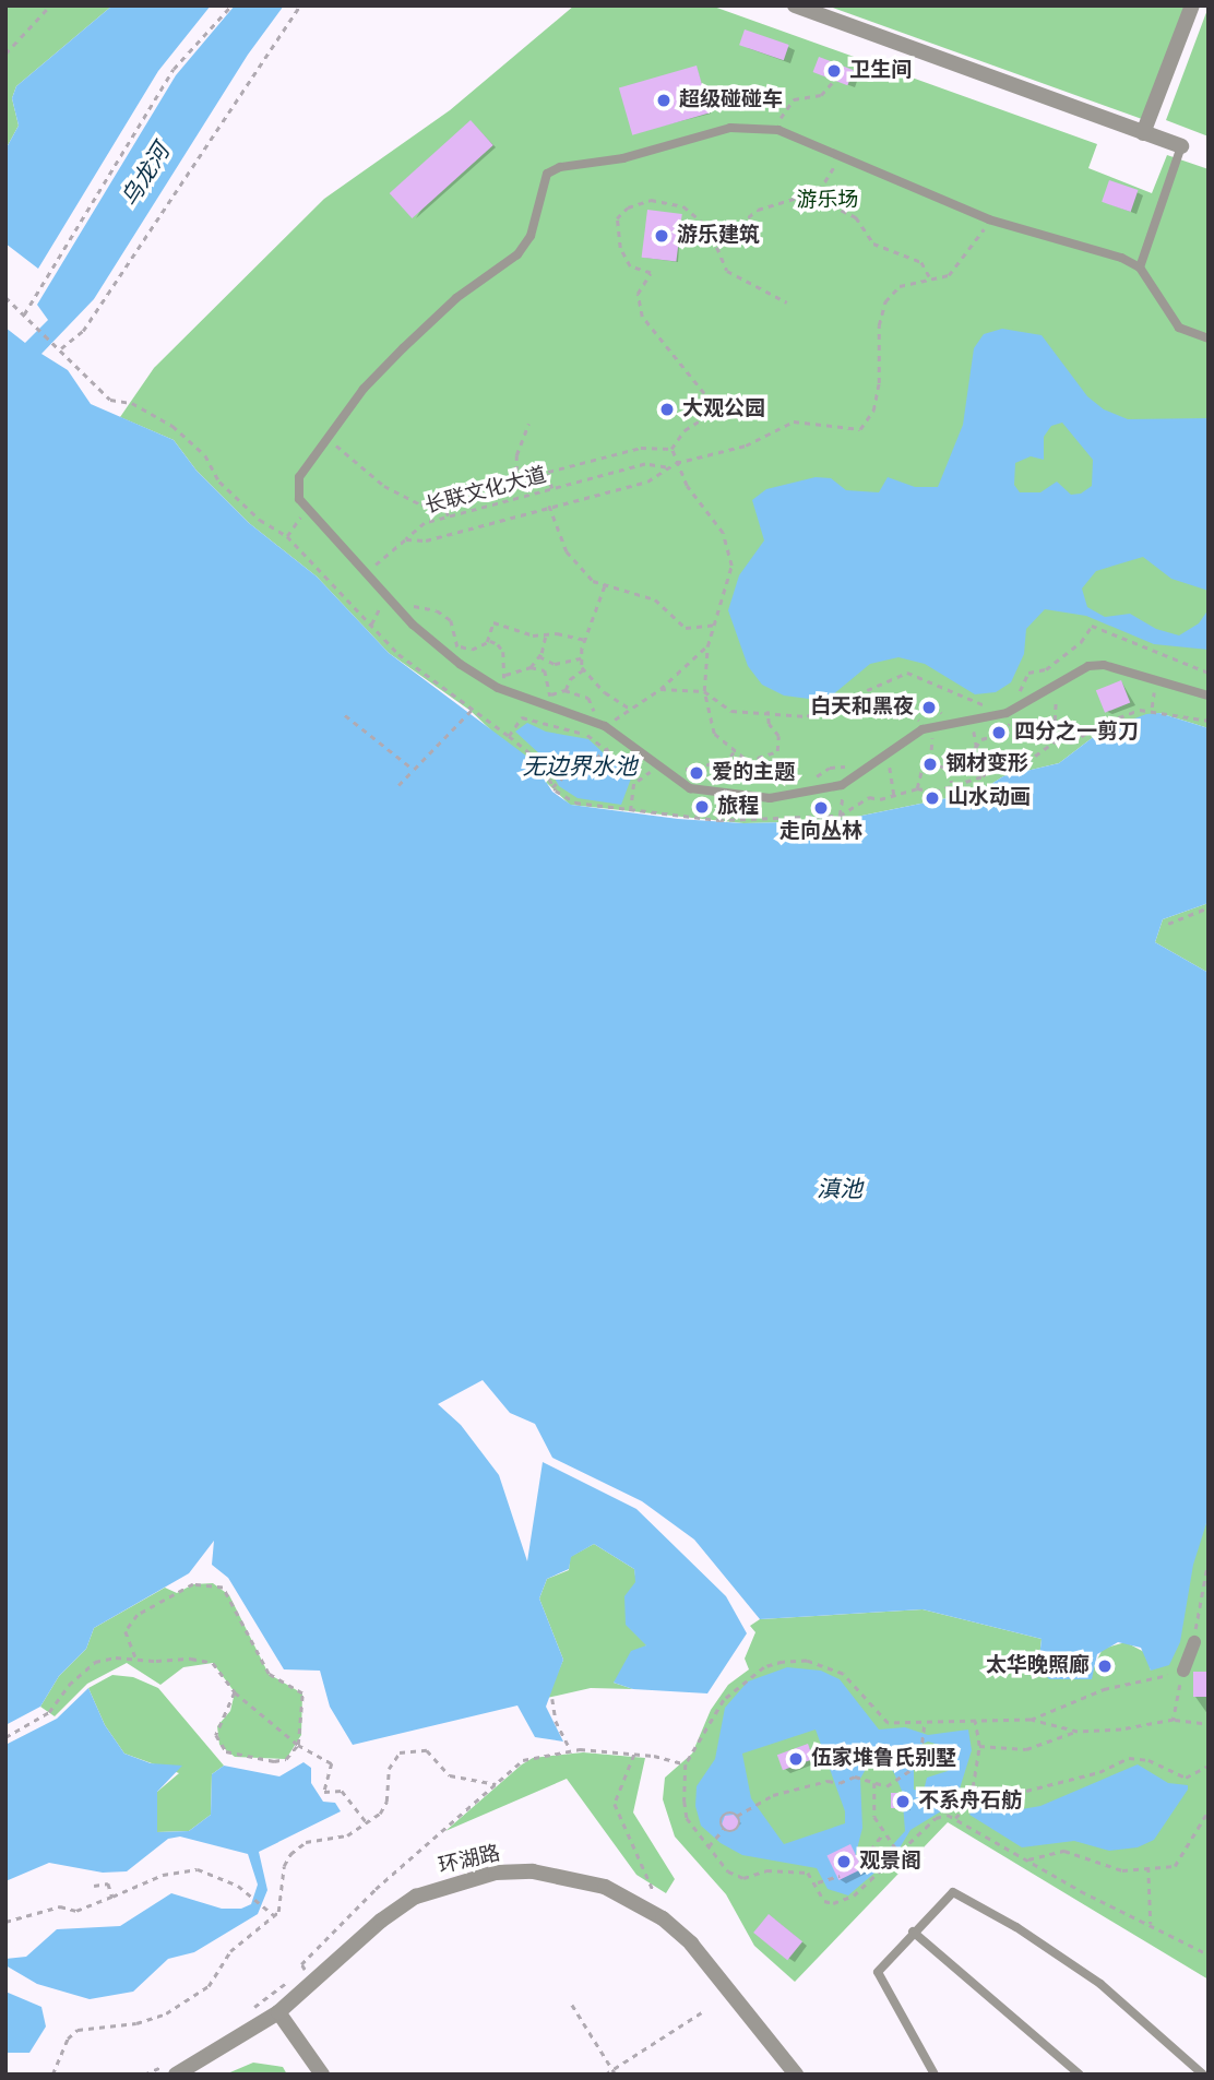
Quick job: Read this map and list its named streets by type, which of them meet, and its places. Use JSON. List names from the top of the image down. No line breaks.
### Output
{"streets":{"street":["环湖路"],"path":["长联文化大道"]},"water":["乌龙河","无边界水池","滇池"],"parks":["游乐场"],"places":["卫生间","超级碰碰车","游乐建筑","大观公园","白天和黑夜","四分之一剪刀","钢材变形","爱的主题","山水动画","旅程","走向丛林","太华晚照廊","伍家堆鲁氏别墅","不系舟石舫","观景阁"]}
